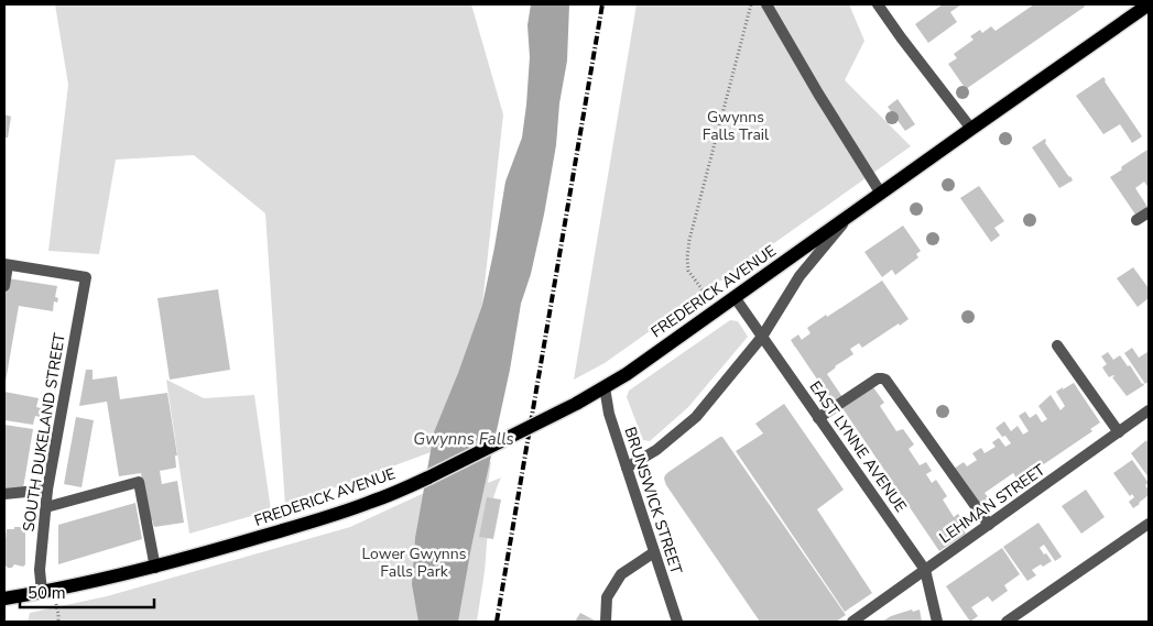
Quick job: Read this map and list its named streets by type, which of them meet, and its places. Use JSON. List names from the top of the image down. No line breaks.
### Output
{"streets":{"main road":["FREDERICK AVENUE"],"street":["SOUTH DUKELAND STREET","EAST LYNNE AVENUE","BRUNSWICK STREET","LEHMAN STREET"]},"crossings":[["FREDERICK AVENUE","SOUTH DUKELAND STREET"],["FREDERICK AVENUE","EAST LYNNE AVENUE"],["FREDERICK AVENUE","BRUNSWICK STREET"],["EAST LYNNE AVENUE","LEHMAN STREET"]],"water":["Gwynns Falls"],"parks":["Gwynns Falls Trail","Lower Gwynns Falls Park"],"scale_bar":"50 m"}
